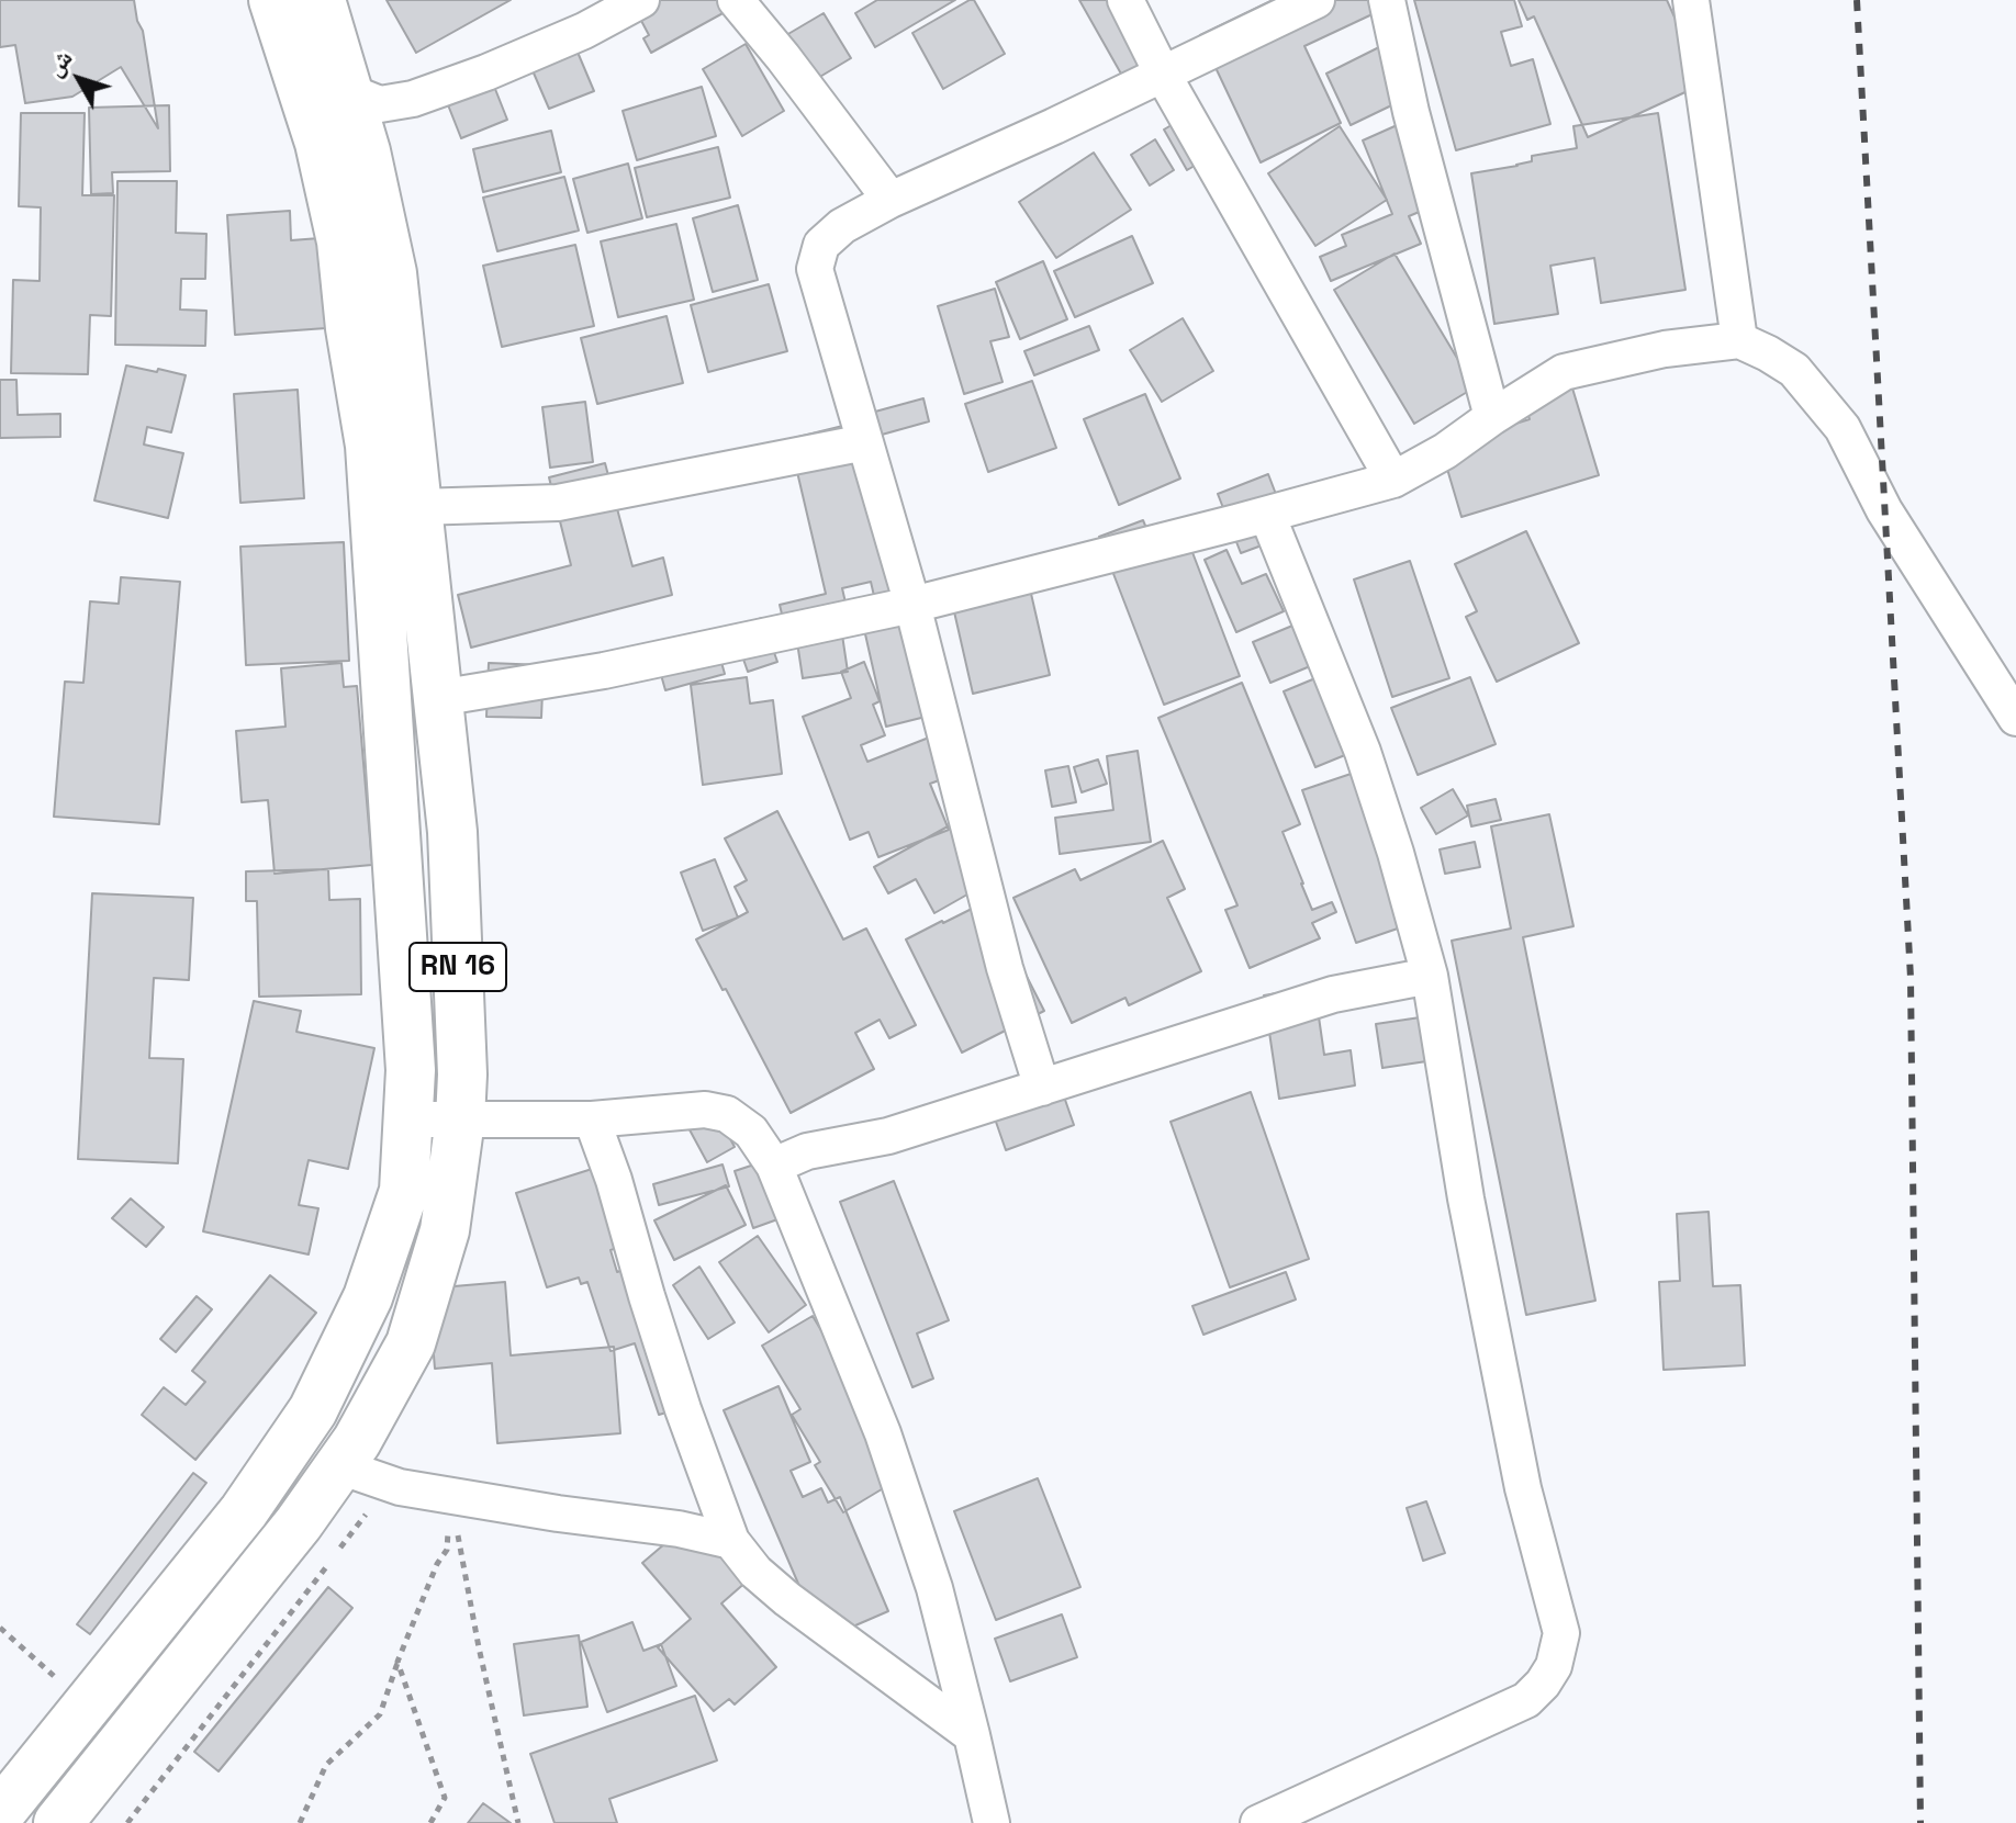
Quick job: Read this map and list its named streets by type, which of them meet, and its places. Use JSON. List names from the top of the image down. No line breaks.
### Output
{"streets":{"main road":["RN 16"]},"north":"top left"}
